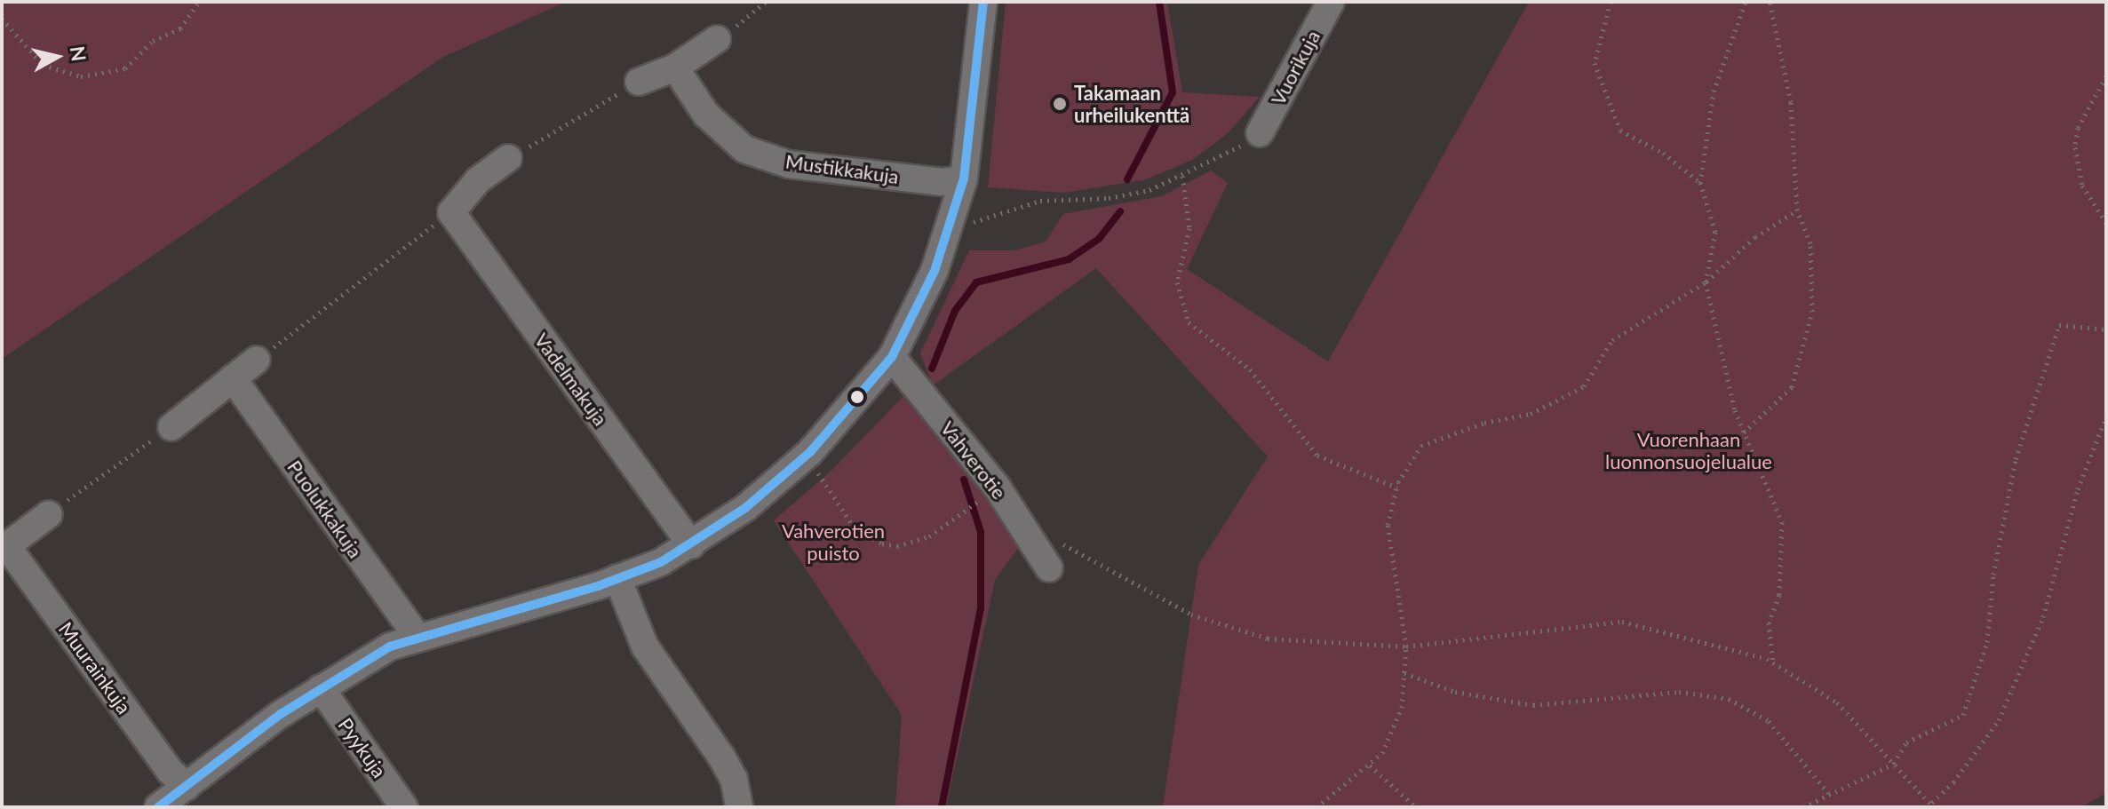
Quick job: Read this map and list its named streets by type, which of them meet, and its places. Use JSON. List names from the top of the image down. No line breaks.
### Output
{"streets":{"street":["Vuorikuja","Mustikkakuja","Vadelmakuja","Vahverotie","Puolukkakuja","Muurainkuja","Pyykuja"]},"parks":["Vuorenhaan luonnonsuojelualue","Vahverotien puisto"],"places":["Takamaan urheilukenttä"],"north":"right"}
